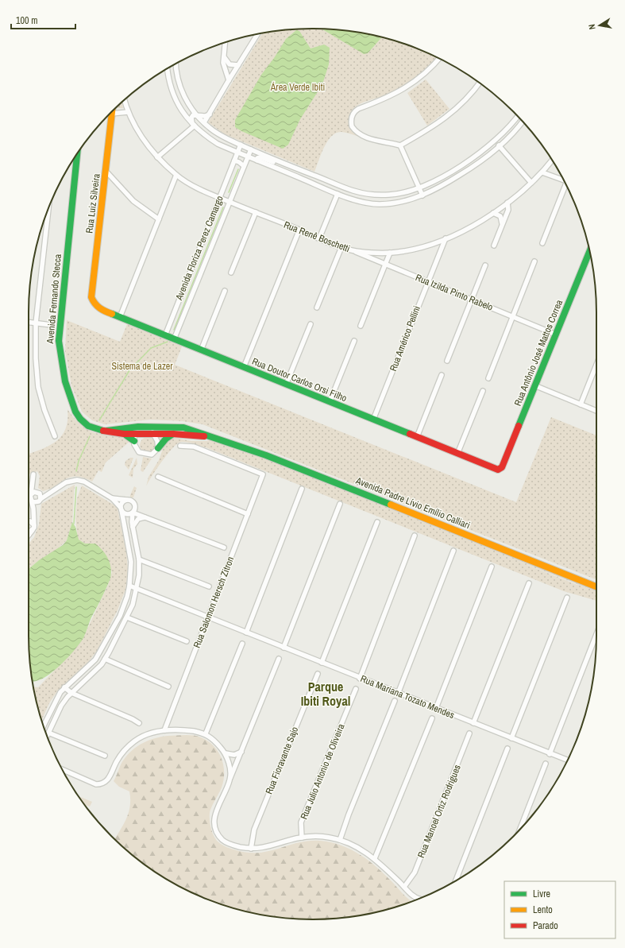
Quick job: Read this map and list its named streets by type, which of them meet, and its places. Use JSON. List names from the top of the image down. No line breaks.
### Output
{"streets":{"street":["Rua Luiz Silveira","Rua Renê Boschetti","Avenida Floriza Perez Camargo","Rua Izilda Pinto Rabelo","Avenida Fernando Stecca","Rua Américo Pellini","Rua Antônio José Mattos Correa","Rua Doutor Carlos Orsi Filho","Avenida Padre Lívio Emílio Calliari","Rua Salomon Hersch Zitron","Rua Mariana Tozato Mendes","Rua Fioravante Sajo","Rua Julio Antonio de Oliveira","Rua Manoel Ortiz Rodrigues"]},"crossings":[["Rua Luiz Silveira","Rua Doutor Carlos Orsi Filho"],["Rua Renê Boschetti","Avenida Floriza Perez Camargo"],["Rua Renê Boschetti","Rua Izilda Pinto Rabelo"],["Rua Renê Boschetti","Rua Américo Pellini"],["Avenida Floriza Perez Camargo","Rua Doutor Carlos Orsi Filho"],["Rua Izilda Pinto Rabelo","Rua Américo Pellini"],["Rua Izilda Pinto Rabelo","Rua Antônio José Mattos Correa"],["Avenida Fernando Stecca","Avenida Padre Lívio Emílio Calliari"],["Rua Américo Pellini","Rua Doutor Carlos Orsi Filho"],["Rua Antônio José Mattos Correa","Rua Doutor Carlos Orsi Filho"],["Rua Salomon Hersch Zitron","Rua Mariana Tozato Mendes"]],"districts":["Parque Ibiti Royal"],"parks":["Área Verde Ibiti","Sistema de Lazer"],"legend":["Livre","Lento","Parado"],"scale_bar":"100 m","north":"left"}
